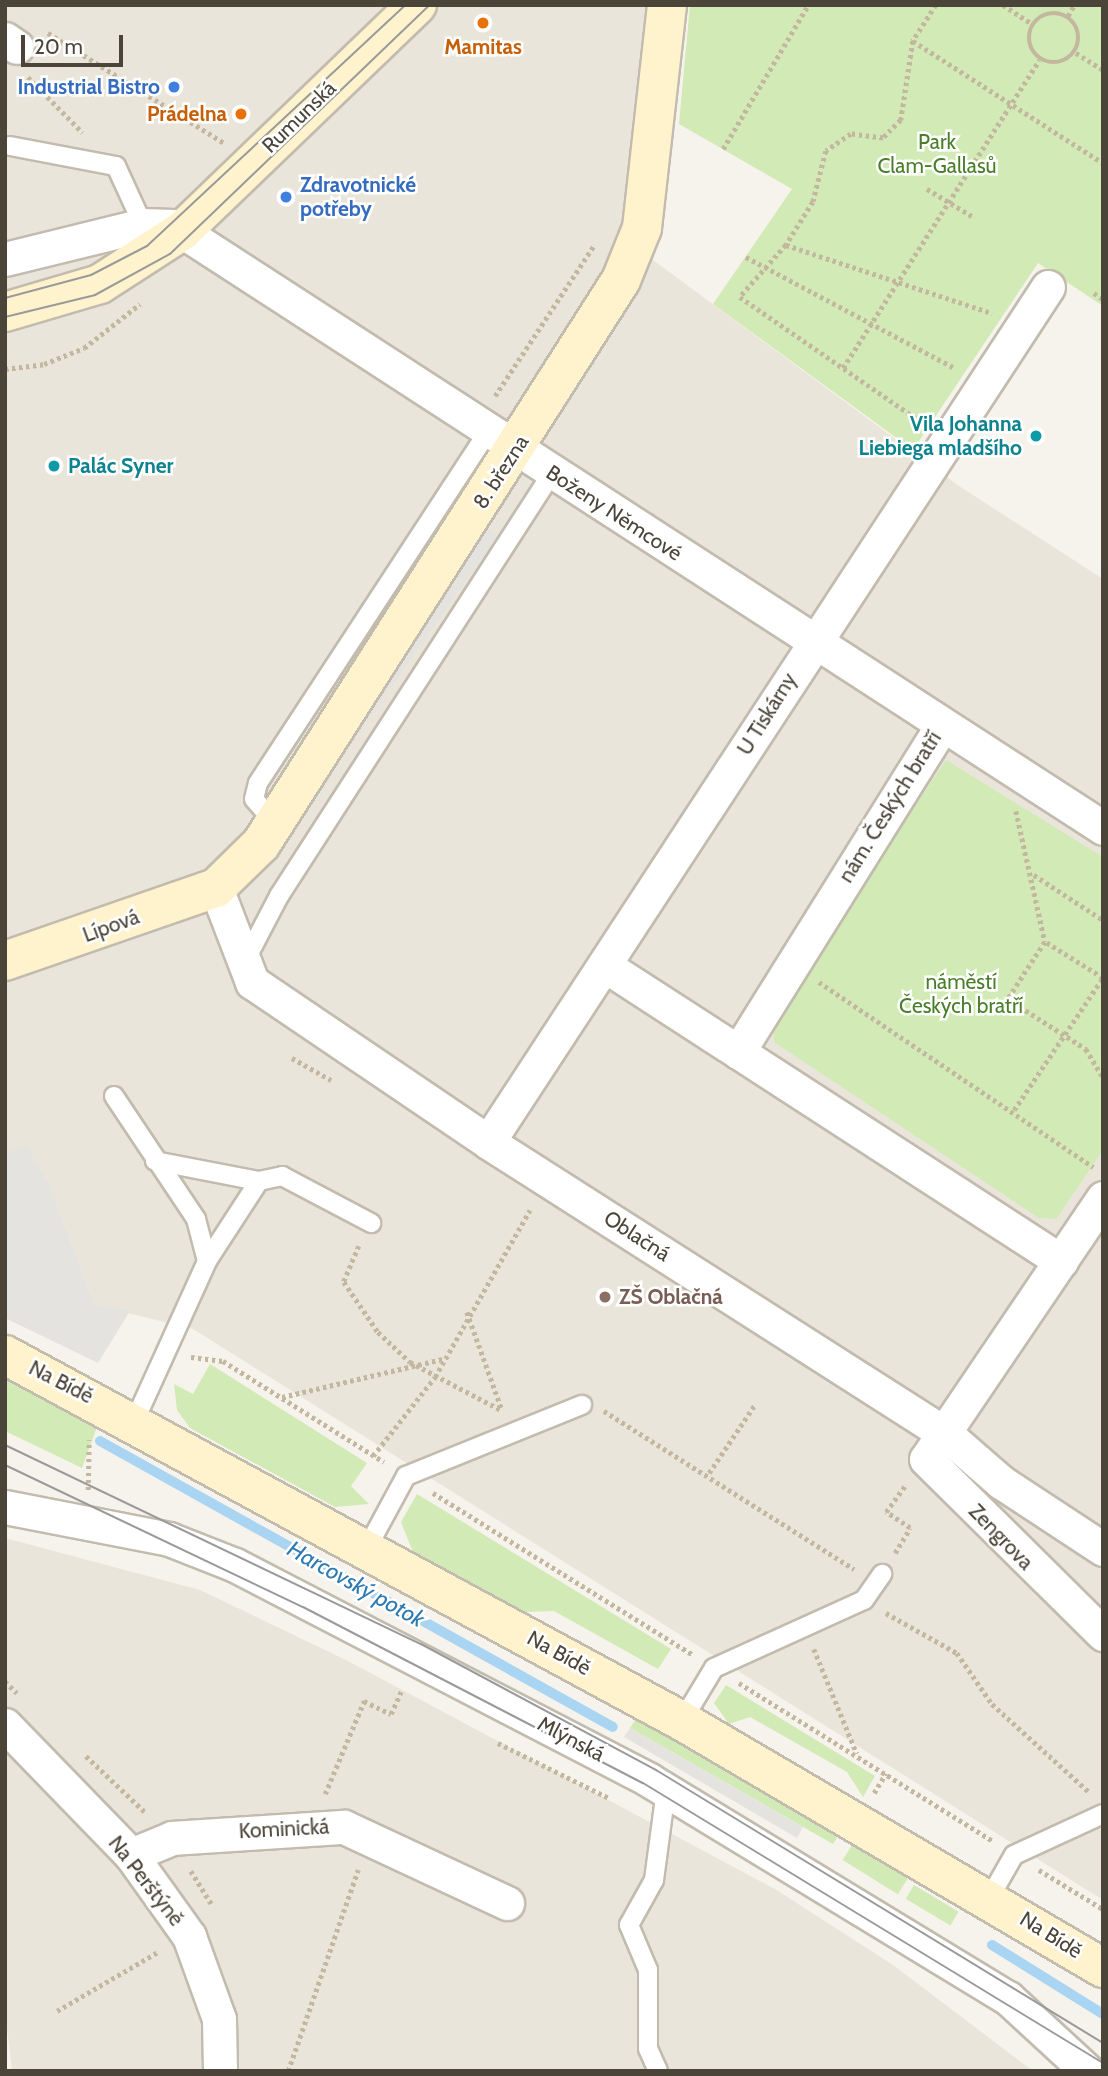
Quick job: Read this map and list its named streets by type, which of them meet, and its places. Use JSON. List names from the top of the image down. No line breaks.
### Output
{"streets":{"street":["Rumunská","8. března","Boženy Němcové","U Tiskárny","nám. Českých bratří","Lípová","Oblačná","Na Bídě","Zengrova","Mlýnská","Kominická","Na Perštýně"]},"crossings":[["Rumunská","Boženy Němcové"],["8. března","Boženy Němcové"],["8. března","Lípová"],["8. března","Oblačná"],["Boženy Němcové","U Tiskárny"],["Boženy Němcové","nám. Českých bratří"],["U Tiskárny","Oblačná"],["Lípová","Oblačná"],["Oblačná","Zengrova"],["Kominická","Na Perštýně"]],"water":["Harcovský potok"],"parks":["Park Clam-Gallasů","náměstí Českých bratří"],"places":["Mamitas","Industrial Bistro","Prádelna","Zdravotnické potřeby","Vila Johanna Liebiega mladšího","Palác Syner","ZŠ Oblačná"],"scale_bar":"20 m"}
